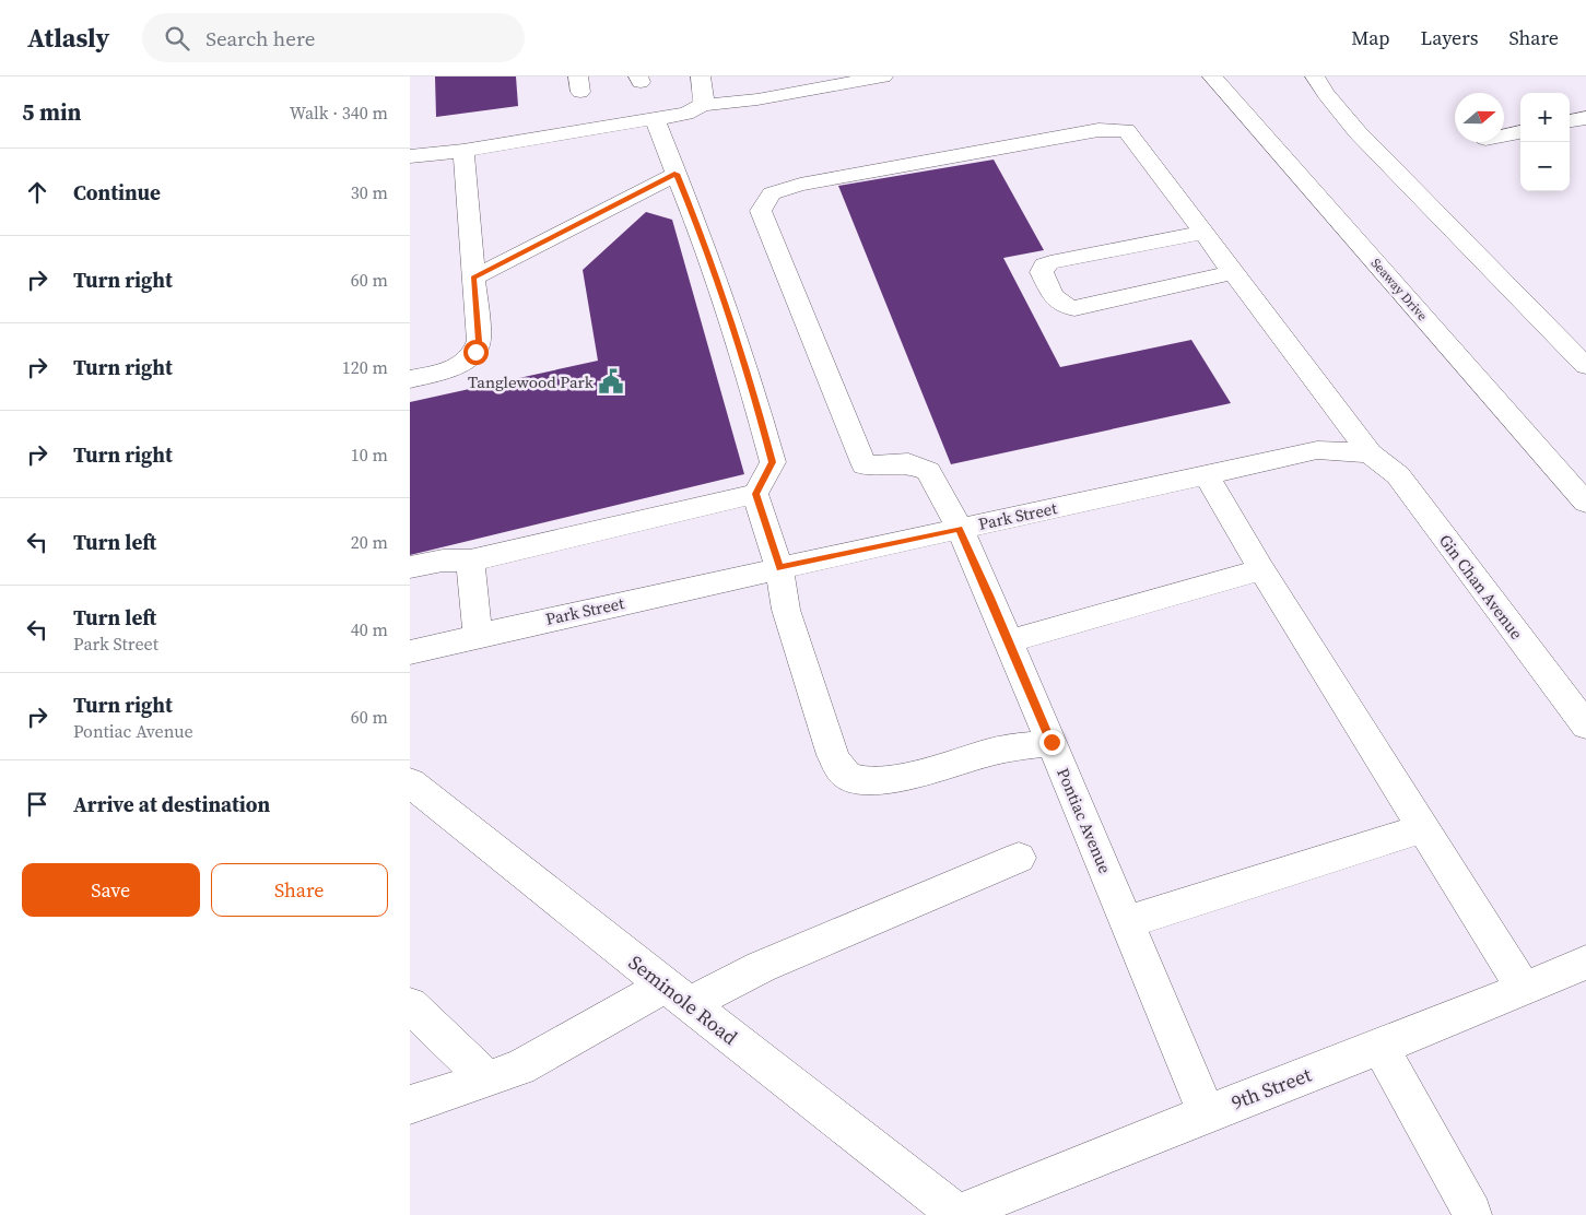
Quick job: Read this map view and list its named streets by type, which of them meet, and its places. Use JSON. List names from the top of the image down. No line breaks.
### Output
{"streets":{"main road":["Seaway Drive","Park Street","Gin Chan Avenue","Pontiac Avenue","Seminole Road","9th Street"]},"crossings":[["Park Street","Gin Chan Avenue"],["Park Street","Pontiac Avenue"],["Gin Chan Avenue","Pontiac Avenue"],["Pontiac Avenue","9th Street"],["Seminole Road","9th Street"]],"places":{"public building":["Tanglewood Park"]},"north":"right","page":{"header":"Atlasly","search":"Search here","nav":["Map","Layers","Share"],"heading":["5 min","Walk · 340 m"],"map_buttons":["+","−"],"list":[["Continue","30 m"],["Turn right","60 m"],["Turn right","120 m"],["Turn right","10 m"],["Turn left","20 m"],["Turn left","Park Street","40 m"],["Turn right","Pontiac Avenue","60 m"],"Arrive at destination"],"buttons":["Save","Share"]}}
